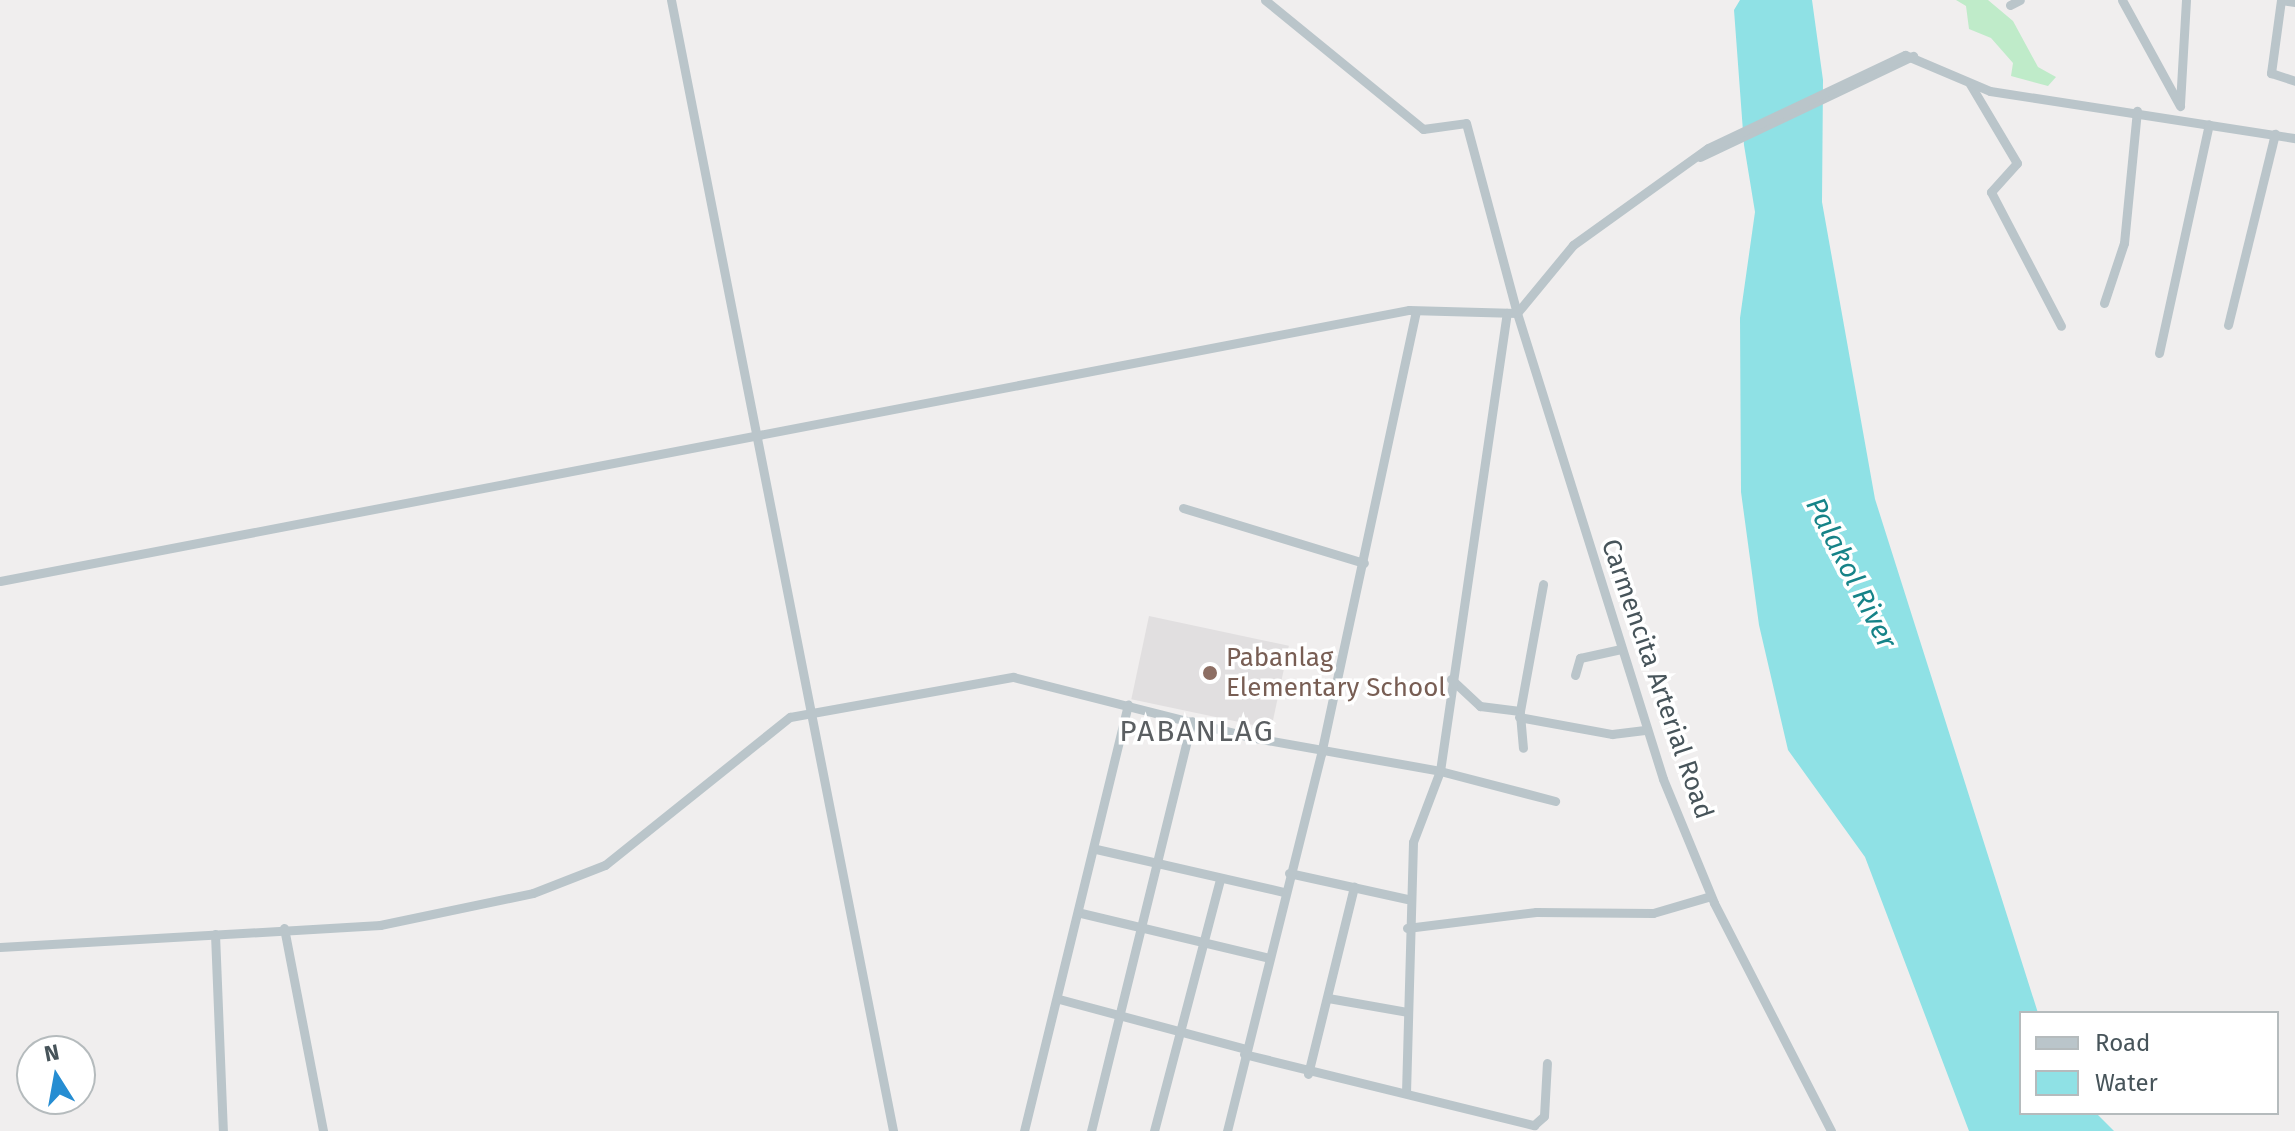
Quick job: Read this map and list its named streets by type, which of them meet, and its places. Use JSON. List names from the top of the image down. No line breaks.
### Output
{"streets":{"street":["Carmencita Arterial Road"]},"districts":["PABANLAG"],"water":["Palakol River"],"places":["Pabanlag Elementary School"],"legend":["Road","Water"],"north":"top"}
